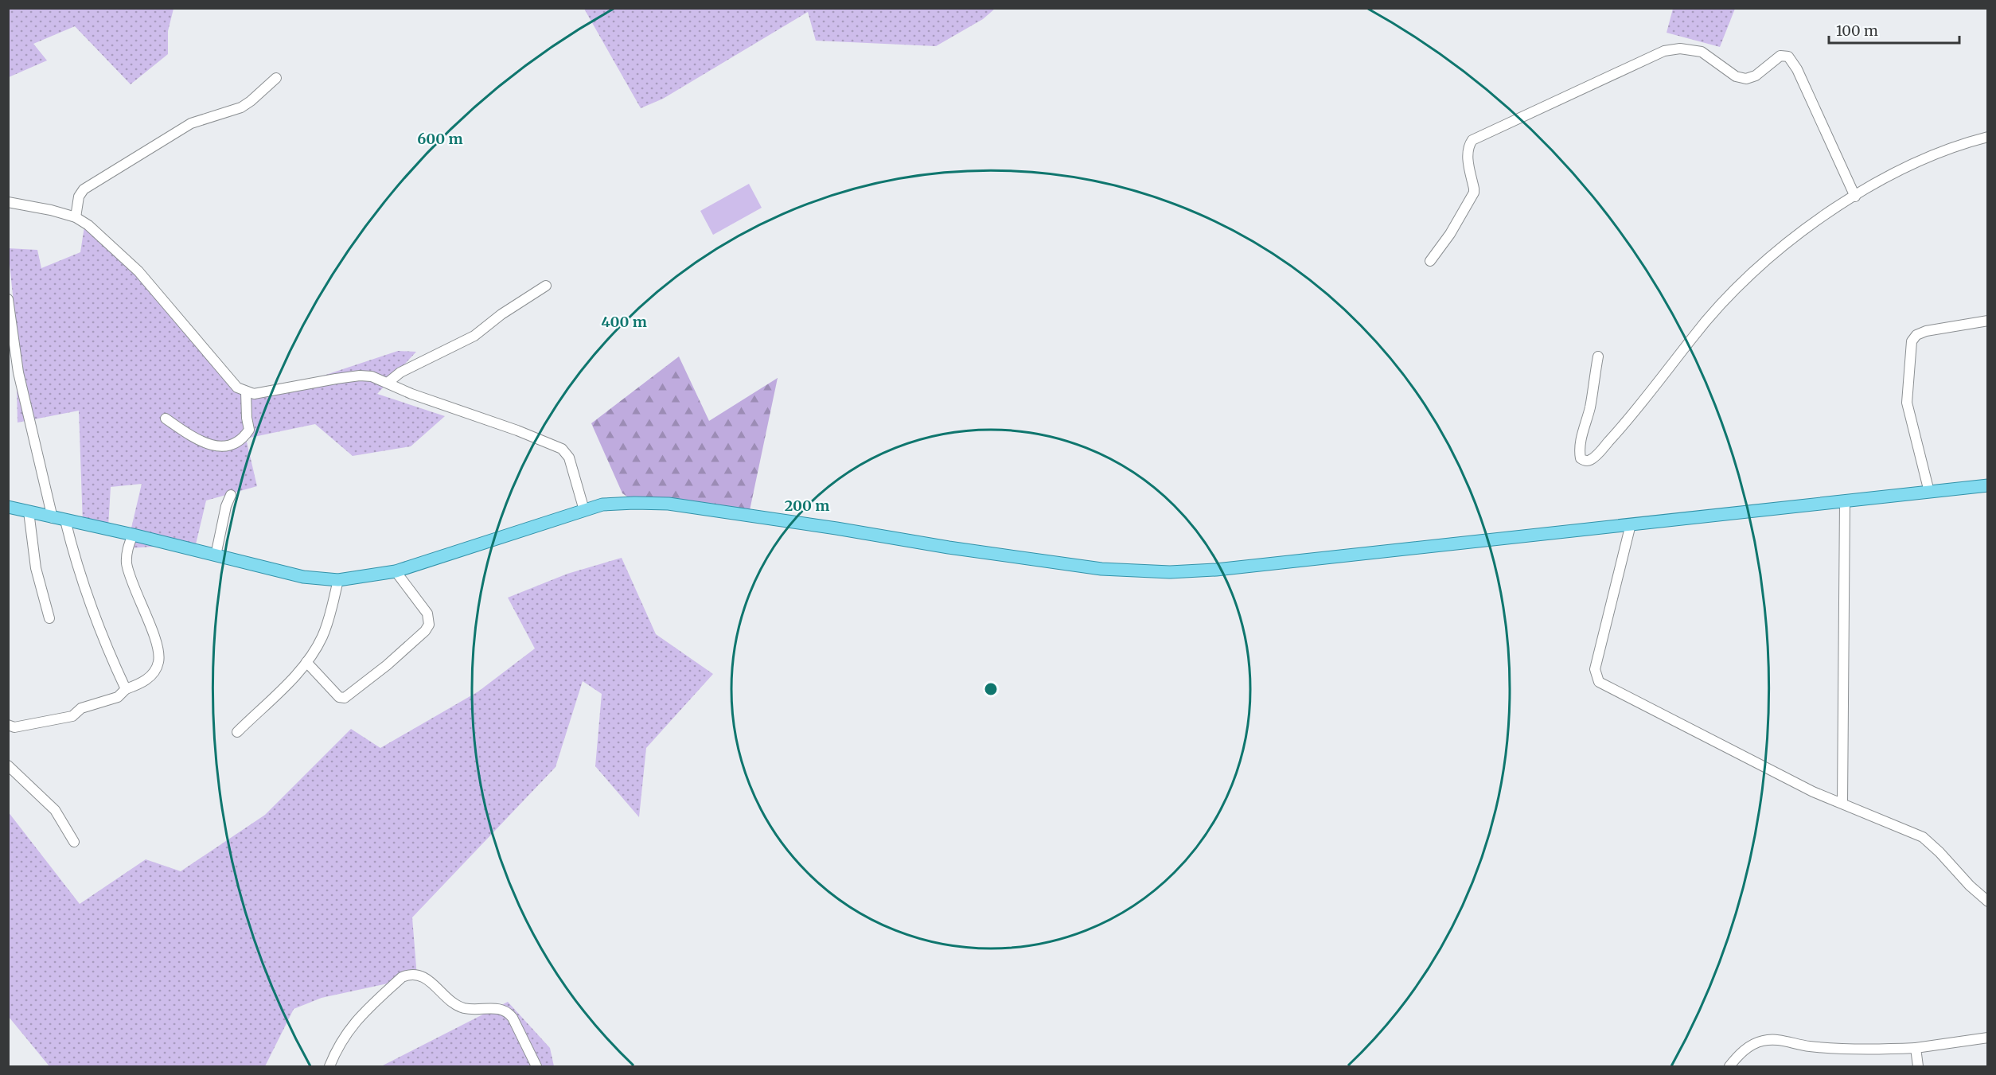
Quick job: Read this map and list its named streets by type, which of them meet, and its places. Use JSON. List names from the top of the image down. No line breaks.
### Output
{"scale_bar":"100 m","rings":["600 m","400 m","200 m"]}
